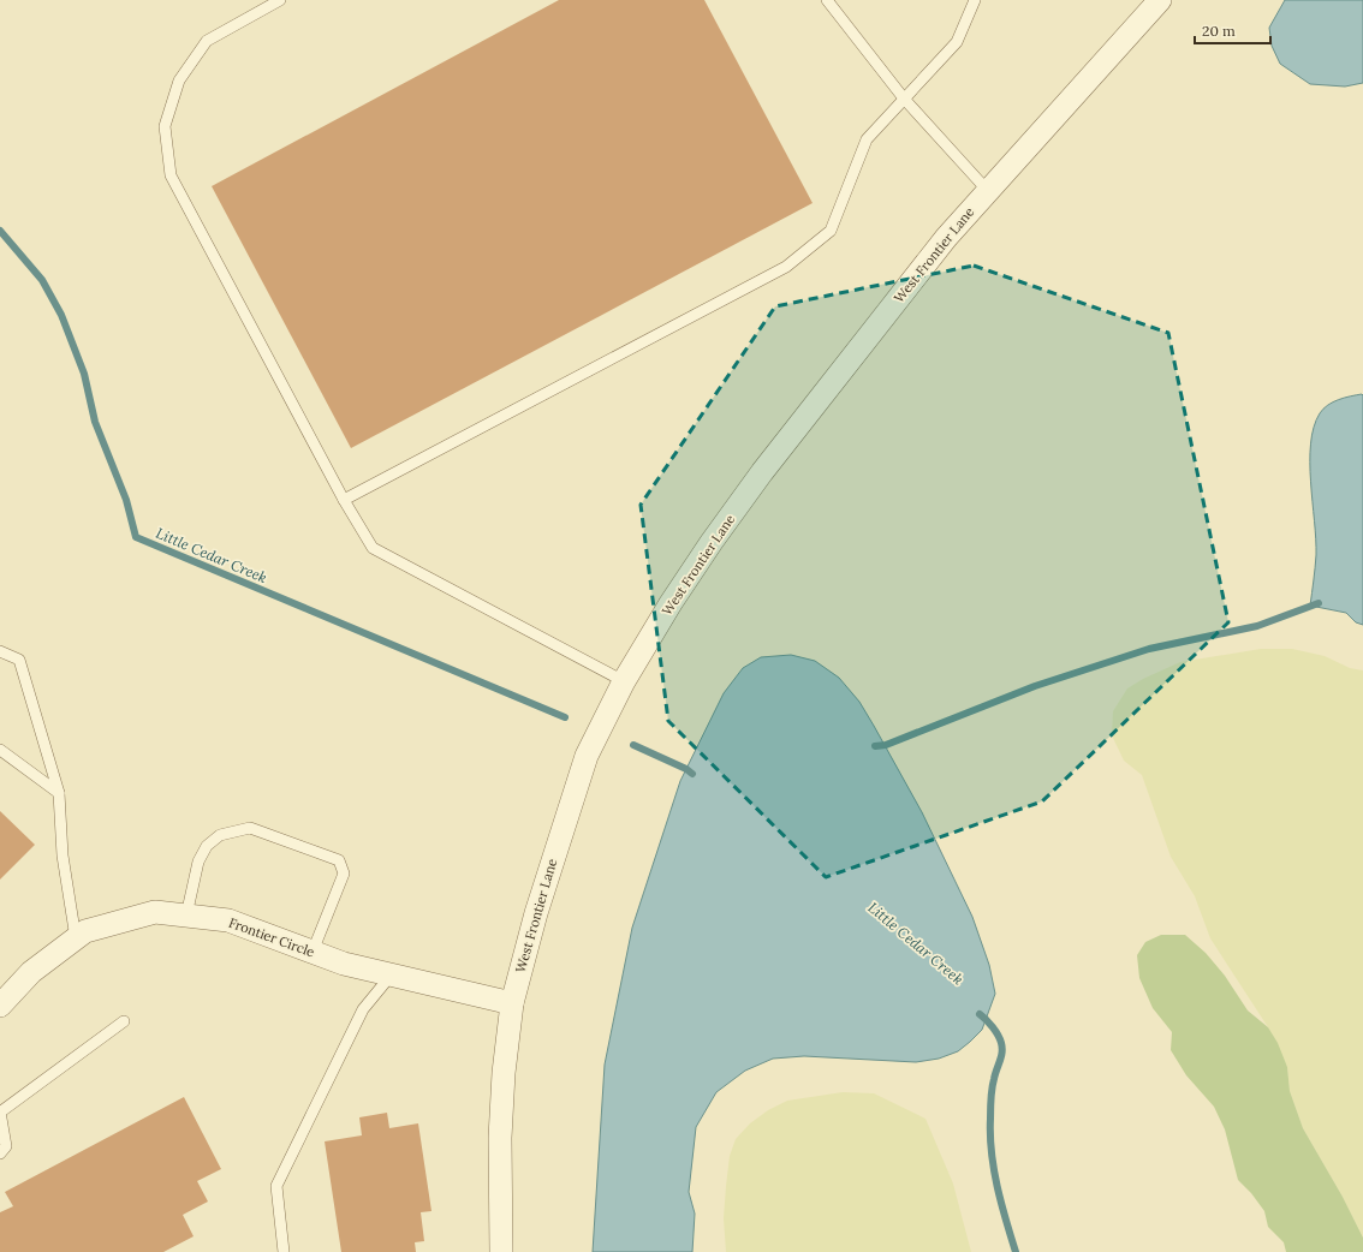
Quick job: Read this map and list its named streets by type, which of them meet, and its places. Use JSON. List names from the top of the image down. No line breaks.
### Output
{"streets":{"street":["West Frontier Lane","Frontier Circle"]},"crossings":[["West Frontier Lane","Frontier Circle"]],"water":["Little Cedar Creek"],"scale_bar":"20 m"}
